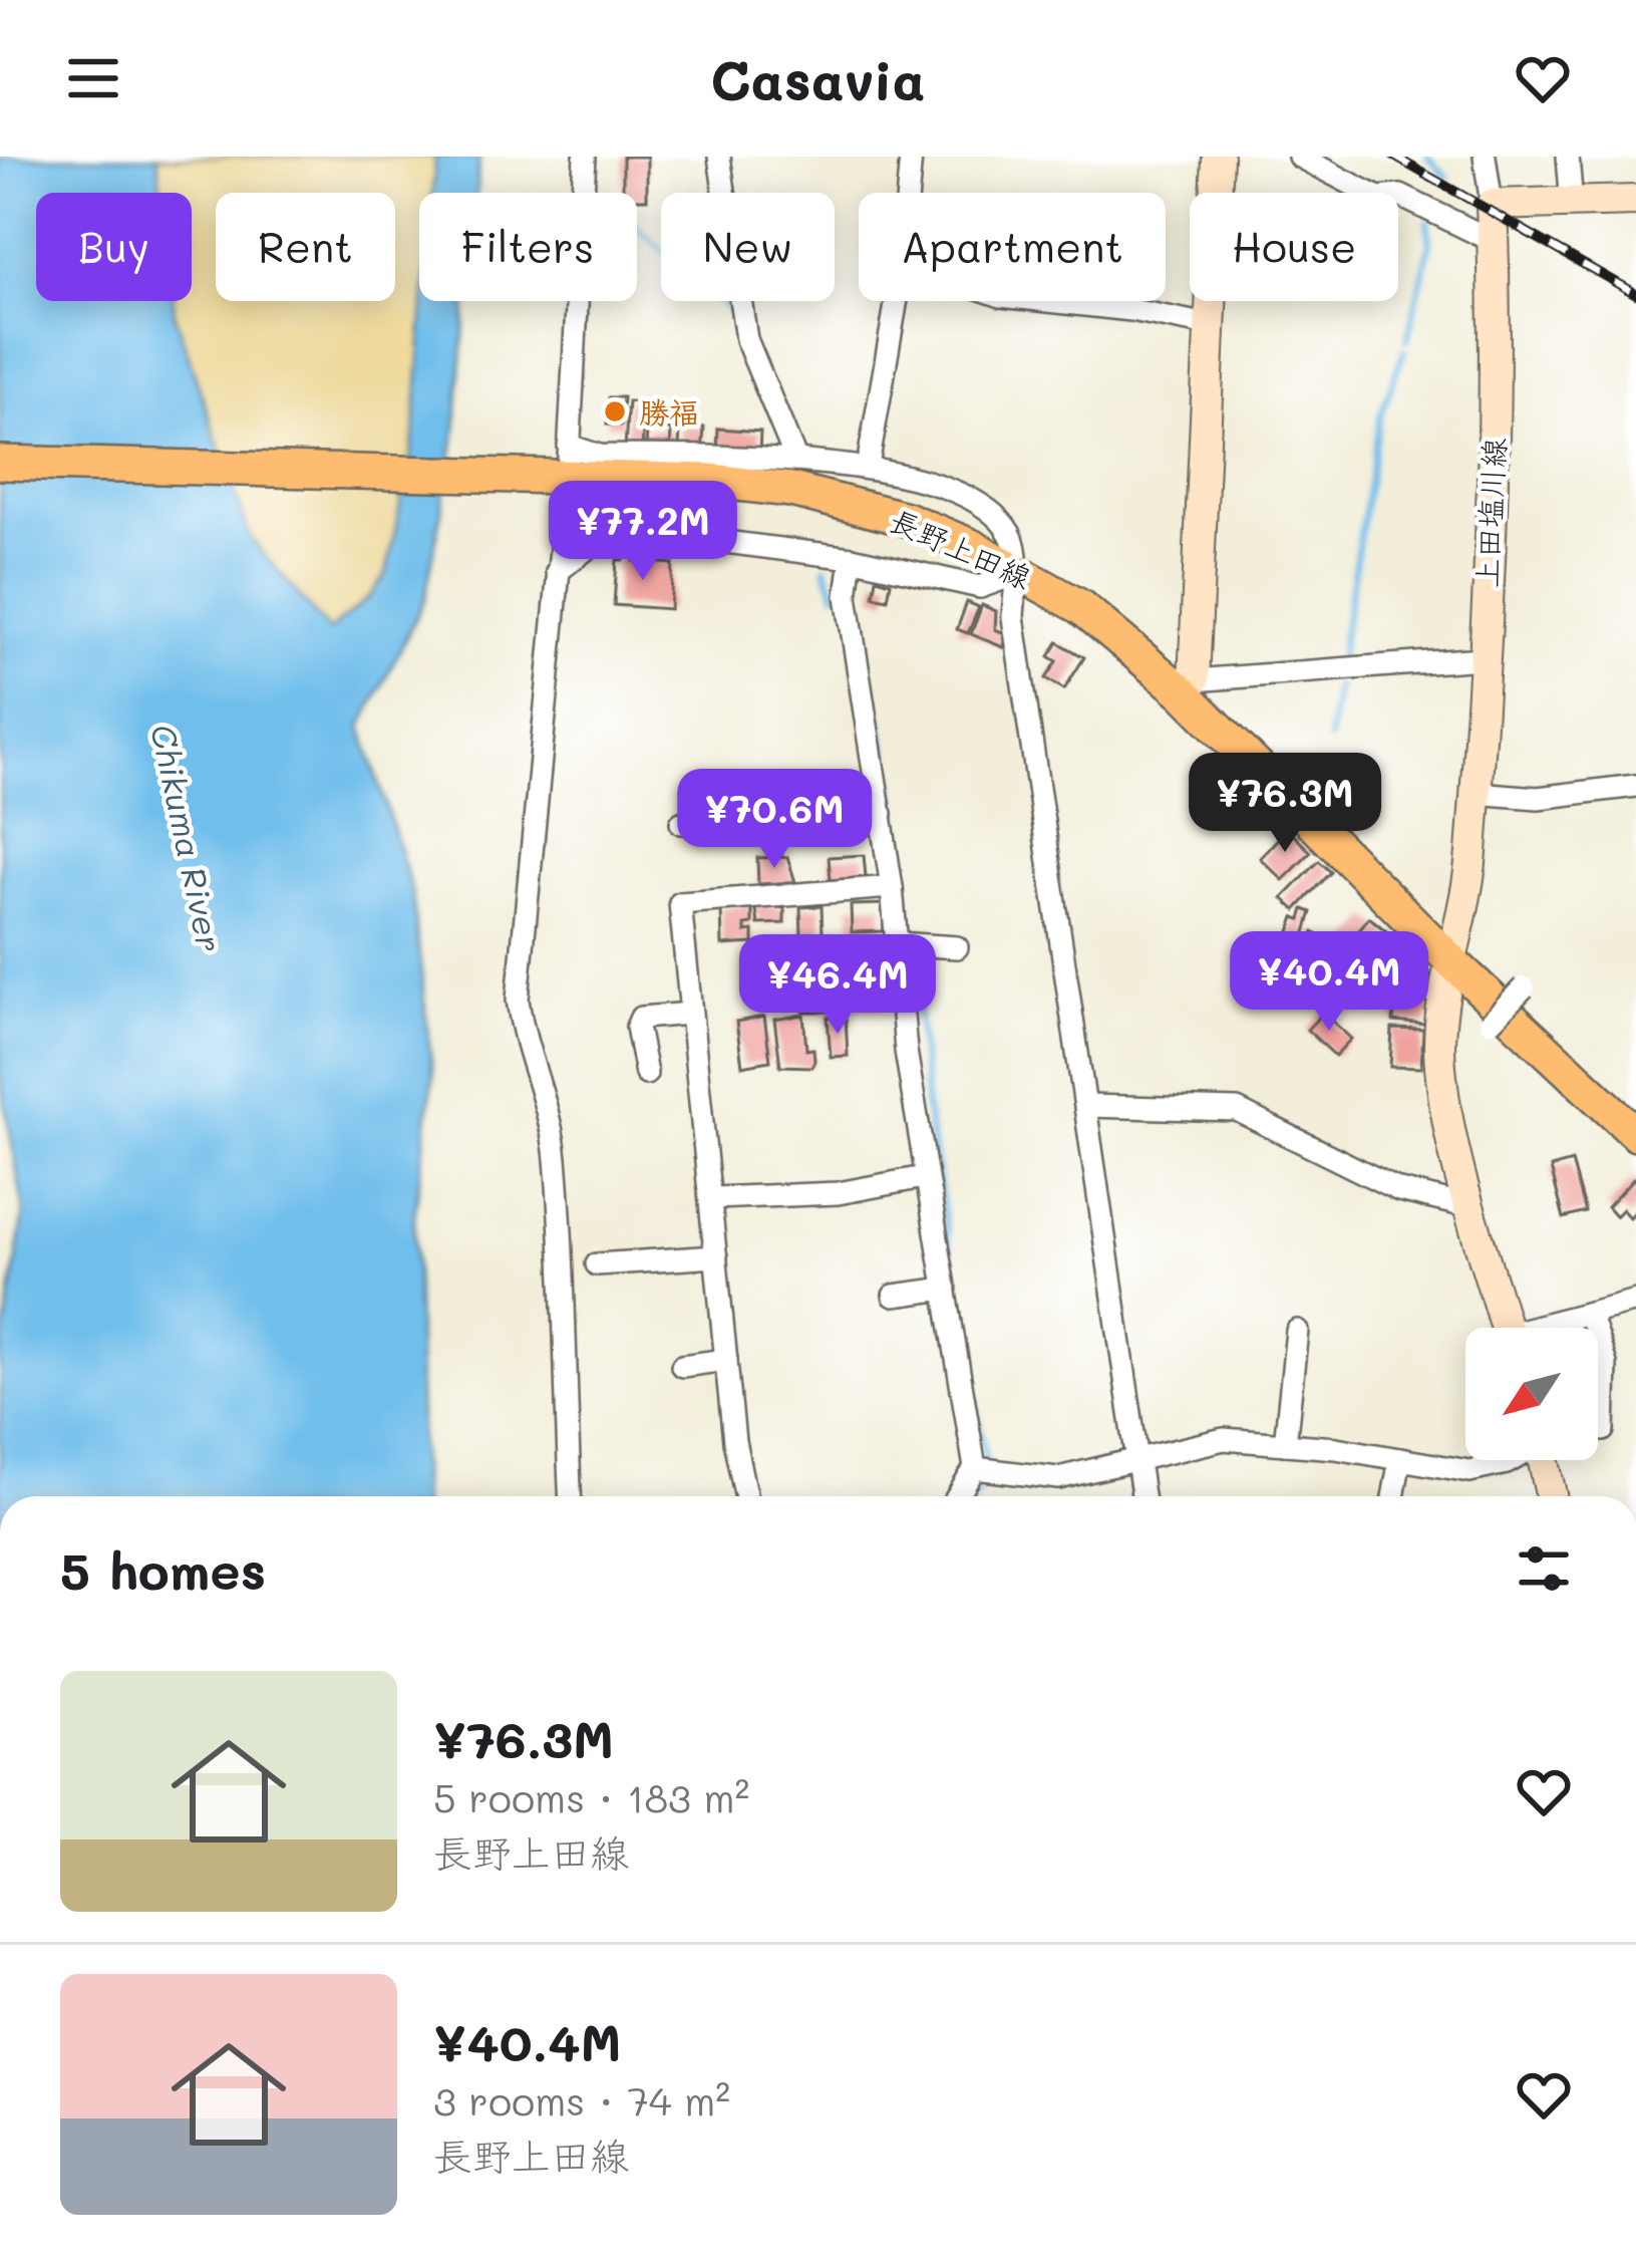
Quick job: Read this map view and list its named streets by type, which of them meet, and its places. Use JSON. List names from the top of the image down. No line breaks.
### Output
{"streets":{"main road":["長野上田線"],"street":["上田塩川線"]},"crossings":[["上田塩川線","長野上田線"]],"water":["Chikuma River"],"places":["勝福"],"north":"bottom left","page":{"header":"Casavia","chip":["Buy","Rent","Filters","New","Apartment","House"],"price":["¥77.2M","¥76.3M","¥70.6M","¥40.4M","¥46.4M"],"heading":"5 homes","list":[{"name":"¥76.3M","note":"5 rooms · 183 m² · 長野上田線"},{"name":"¥40.4M","note":"3 rooms · 74 m² · 長野上田線"}]}}
